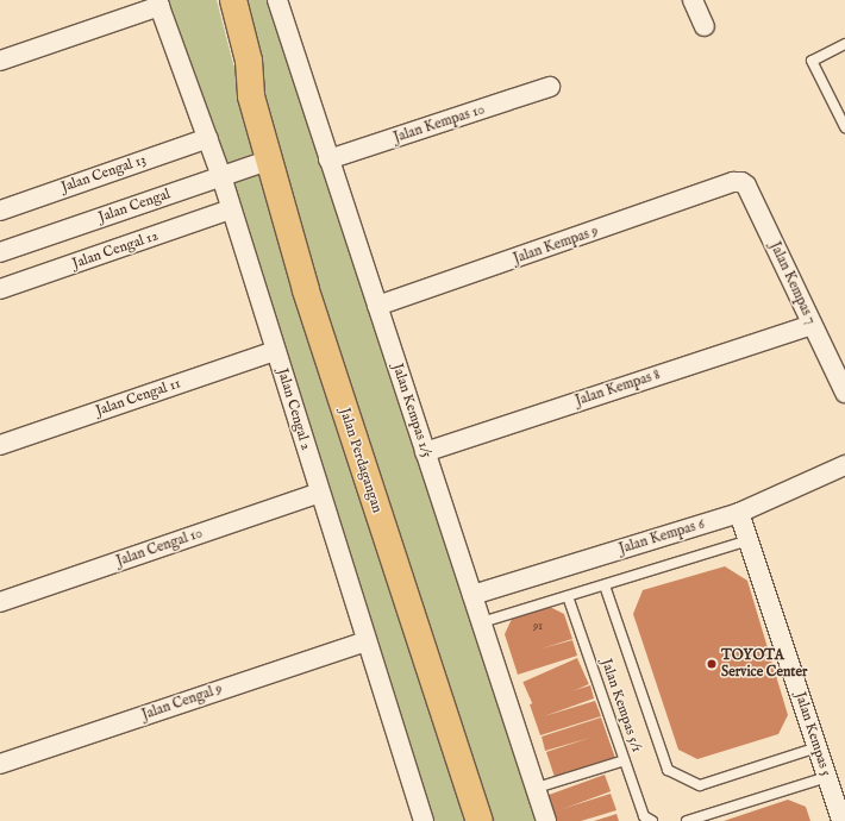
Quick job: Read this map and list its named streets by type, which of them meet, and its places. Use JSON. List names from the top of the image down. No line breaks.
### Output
{"streets":{"main road":["Jalan Perdagangan"],"street":["Jalan Kempas 10","Jalan Cengal 13","Jalan Cengal","Jalan Kempas 9","Jalan Cengal 12","Jalan Kempas 7","Jalan Kempas 8","Jalan Cengal 11","Jalan Cengal 2","Jalan Kempas 1/5","Jalan Kempas 6","Jalan Cengal 10","Jalan Cengal 9","Jalan Kempas 5"],"lane":["Jalan Kempas 5/1"]},"crossings":[["Jalan Kempas 10","Jalan Kempas 1/5"],["Jalan Cengal 13","Jalan Cengal 2"],["Jalan Cengal","Jalan Cengal 2"],["Jalan Cengal","Jalan Perdagangan"],["Jalan Kempas 9","Jalan Kempas 7"],["Jalan Kempas 9","Jalan Kempas 1/5"],["Jalan Cengal 12","Jalan Cengal 2"],["Jalan Kempas 7","Jalan Kempas 8"],["Jalan Kempas 8","Jalan Kempas 1/5"],["Jalan Cengal 11","Jalan Cengal 2"],["Jalan Cengal 2","Jalan Cengal 10"],["Jalan Cengal 2","Jalan Cengal 9"],["Jalan Kempas 1/5","Jalan Kempas 6"],["Jalan Kempas 6","Jalan Kempas 5"]],"places":["TOYOTA Service Center"],"house_numbers":["91"]}
